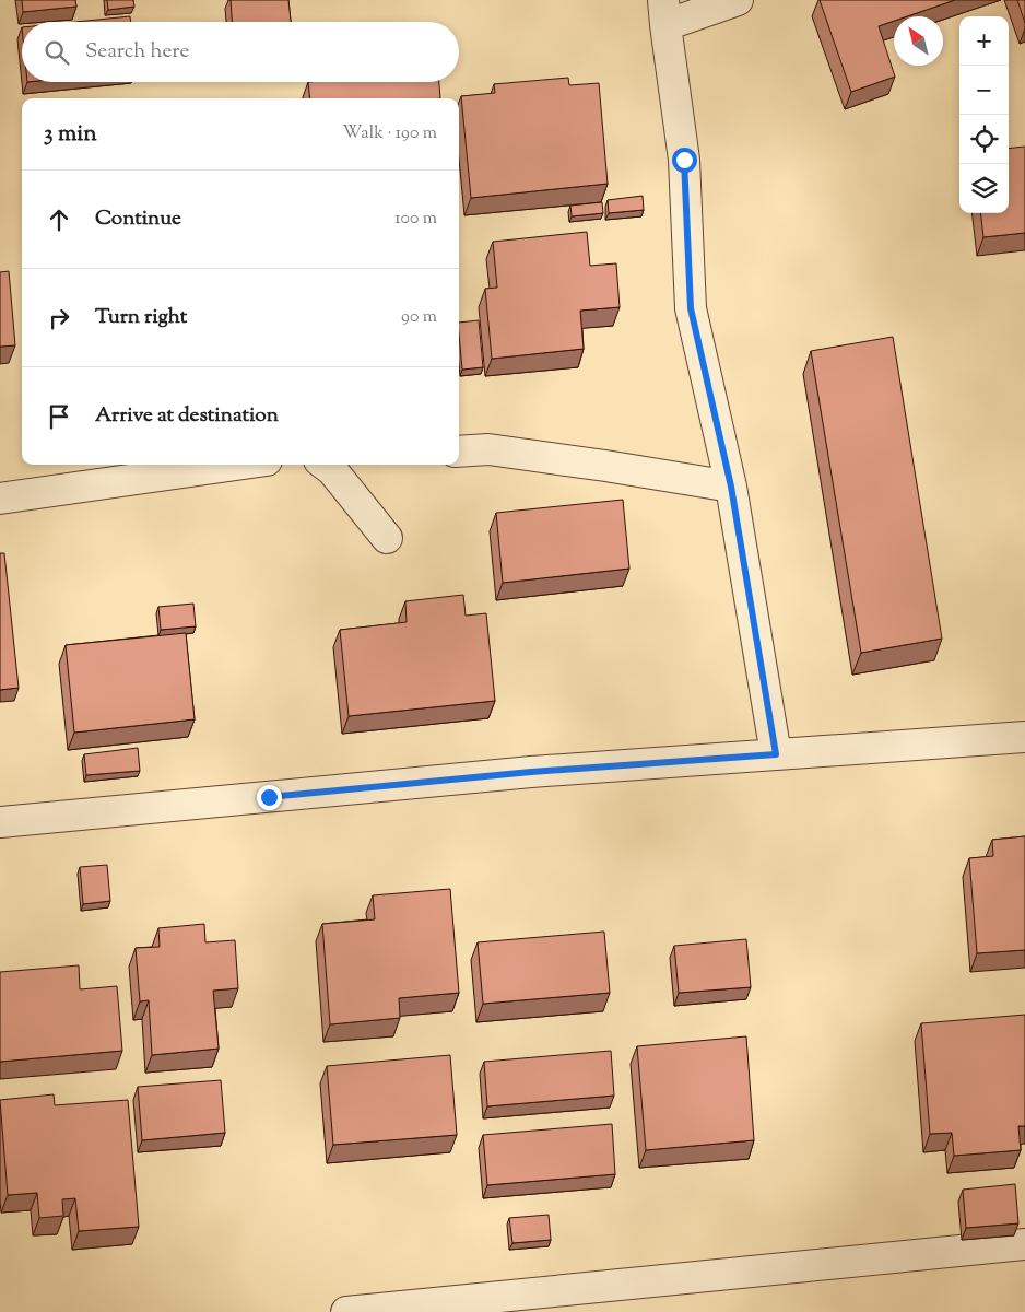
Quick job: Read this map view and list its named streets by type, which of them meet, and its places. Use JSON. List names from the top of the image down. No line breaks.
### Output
{"north":"top left","page":{"map_buttons":["+","−"],"search":"Search here","heading":["3 min","Walk · 190 m"],"list":[["Continue","100 m"],["Turn right","90 m"],"Arrive at destination"]}}
